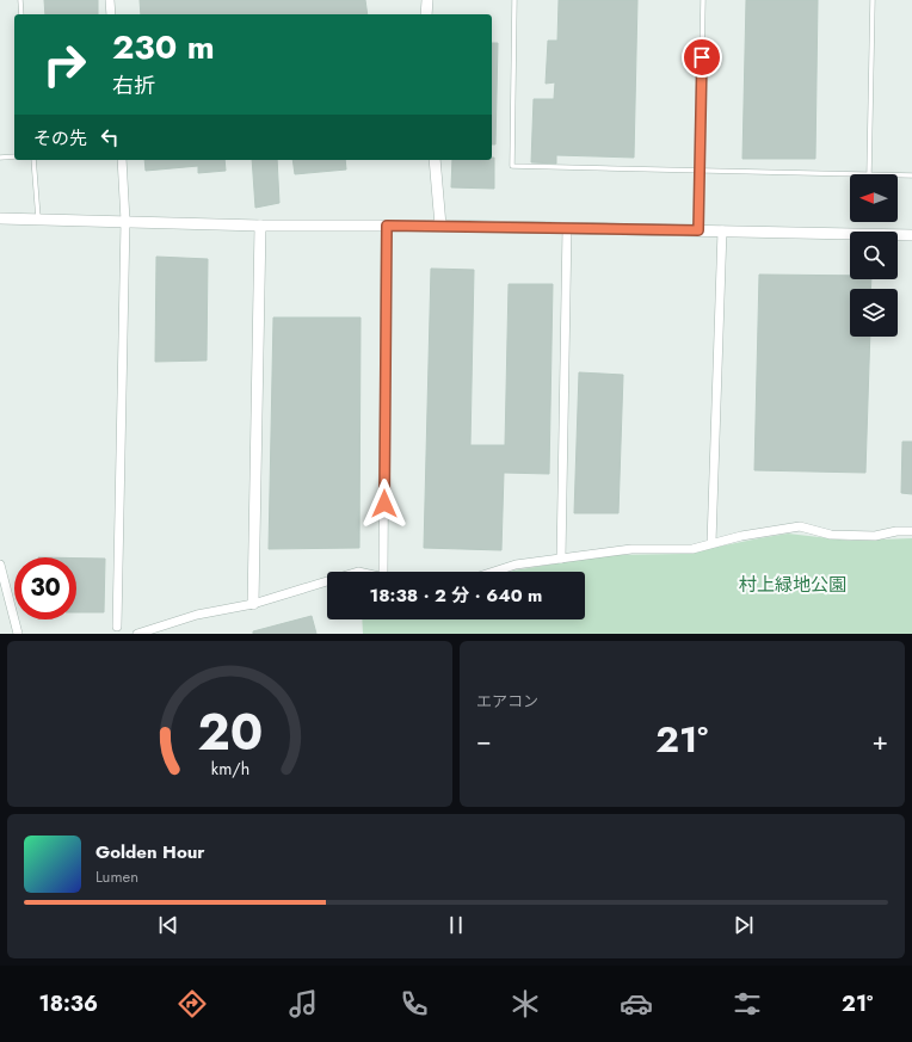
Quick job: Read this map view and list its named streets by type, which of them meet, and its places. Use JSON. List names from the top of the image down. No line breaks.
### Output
{"parks":["村上緑地公園"],"north":"left","page":{"turn":["230 m","右折"],"then":"その先","limit":"30","trip":"18:38 · 2 分 · 640 m","tile":"エアコン","heat":["−","21°","+"],"song":["Golden Hour","Lumen"],"tabs":["18:36","21°"],"gauge":["20","km/h"]}}
